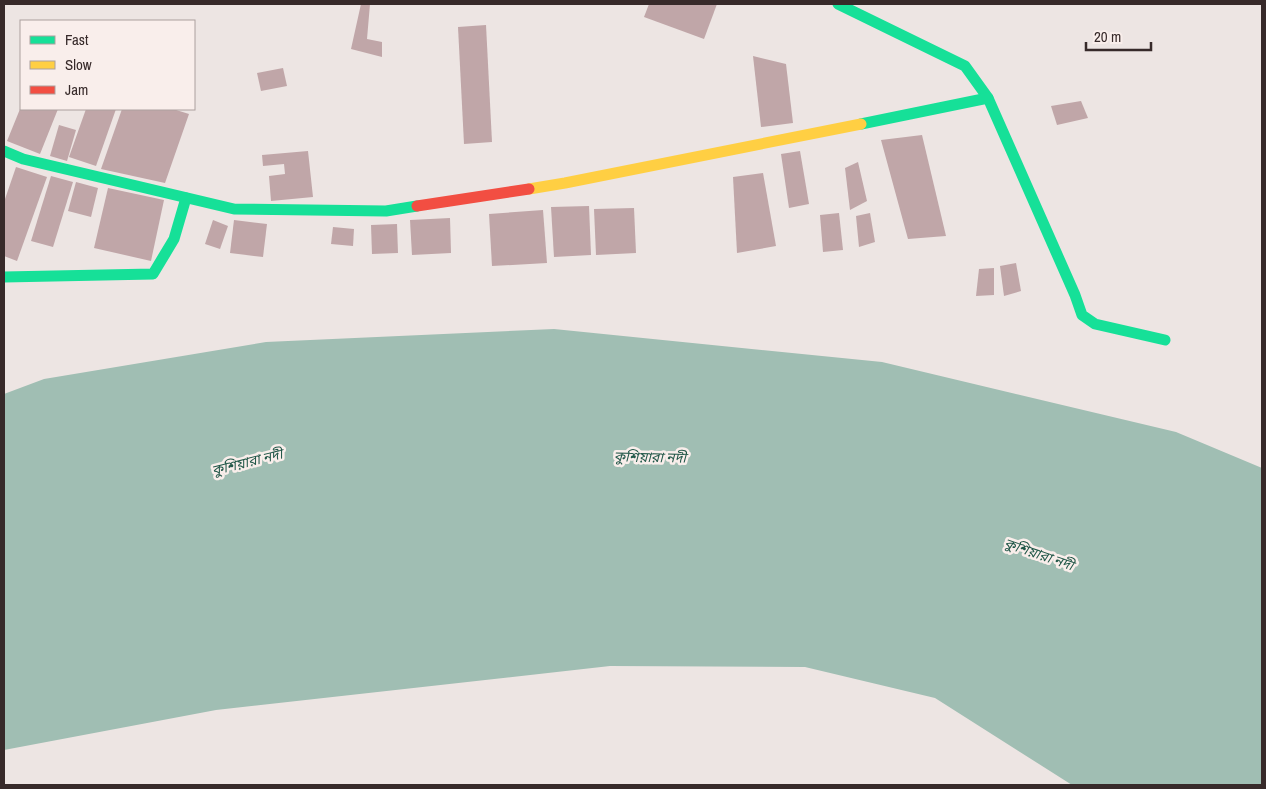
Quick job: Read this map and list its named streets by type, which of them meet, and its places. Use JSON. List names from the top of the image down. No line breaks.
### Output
{"water":["কুশিয়ারা নদী"],"legend":["Fast","Slow","Jam"],"scale_bar":"20 m"}
